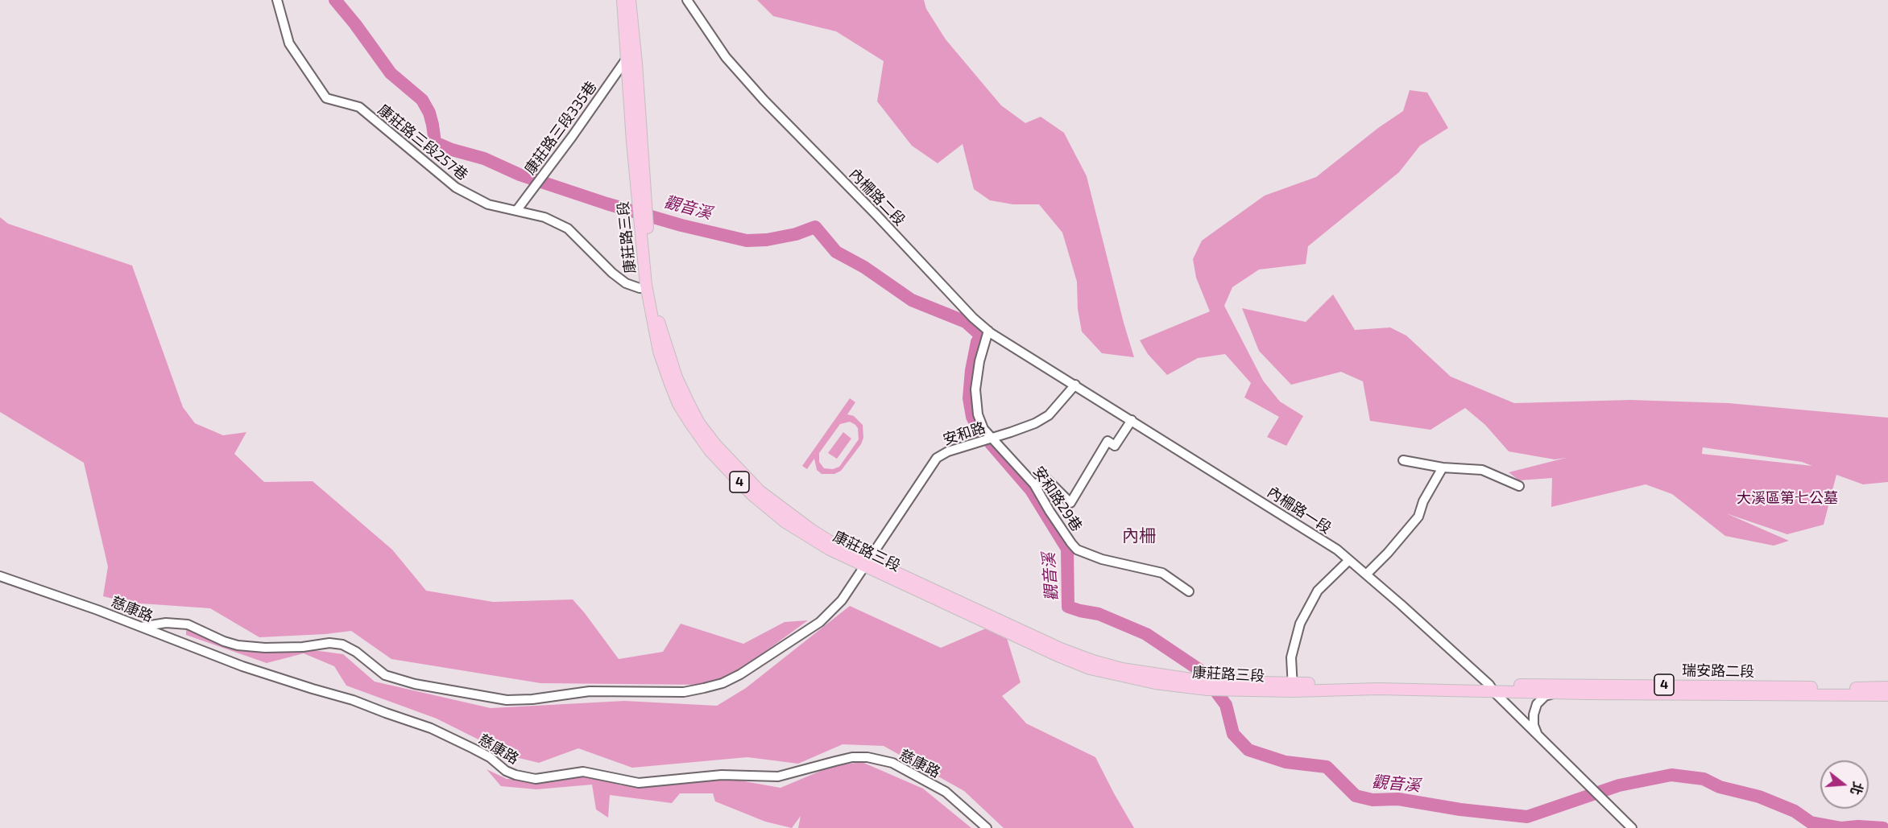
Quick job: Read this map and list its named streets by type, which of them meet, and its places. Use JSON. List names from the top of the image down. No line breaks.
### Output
{"streets":{"main road":["康莊路三段","4","瑞安路二段"],"street":["康莊路三段335巷","康莊路三段257巷","內柵路二段","安和路","安和路29巷","內柵路一段","慈康路"]},"crossings":[["康莊路三段335巷","康莊路三段257巷"],["康莊路三段335巷","康莊路三段"],["康莊路三段257巷","康莊路三段"],["內柵路二段","安和路"],["內柵路二段","安和路29巷"],["內柵路二段","內柵路一段"],["康莊路三段","安和路"],["康莊路三段","4"],["康莊路三段","內柵路一段"],["康莊路三段","瑞安路二段"],["安和路","安和路29巷"],["安和路","內柵路一段"],["安和路","慈康路"],["4","內柵路一段"],["4","瑞安路二段"],["內柵路一段","瑞安路二段"]],"districts":["內柵"],"water":["觀音溪"],"parks":["大溪區第七公墓"],"north":"right"}
